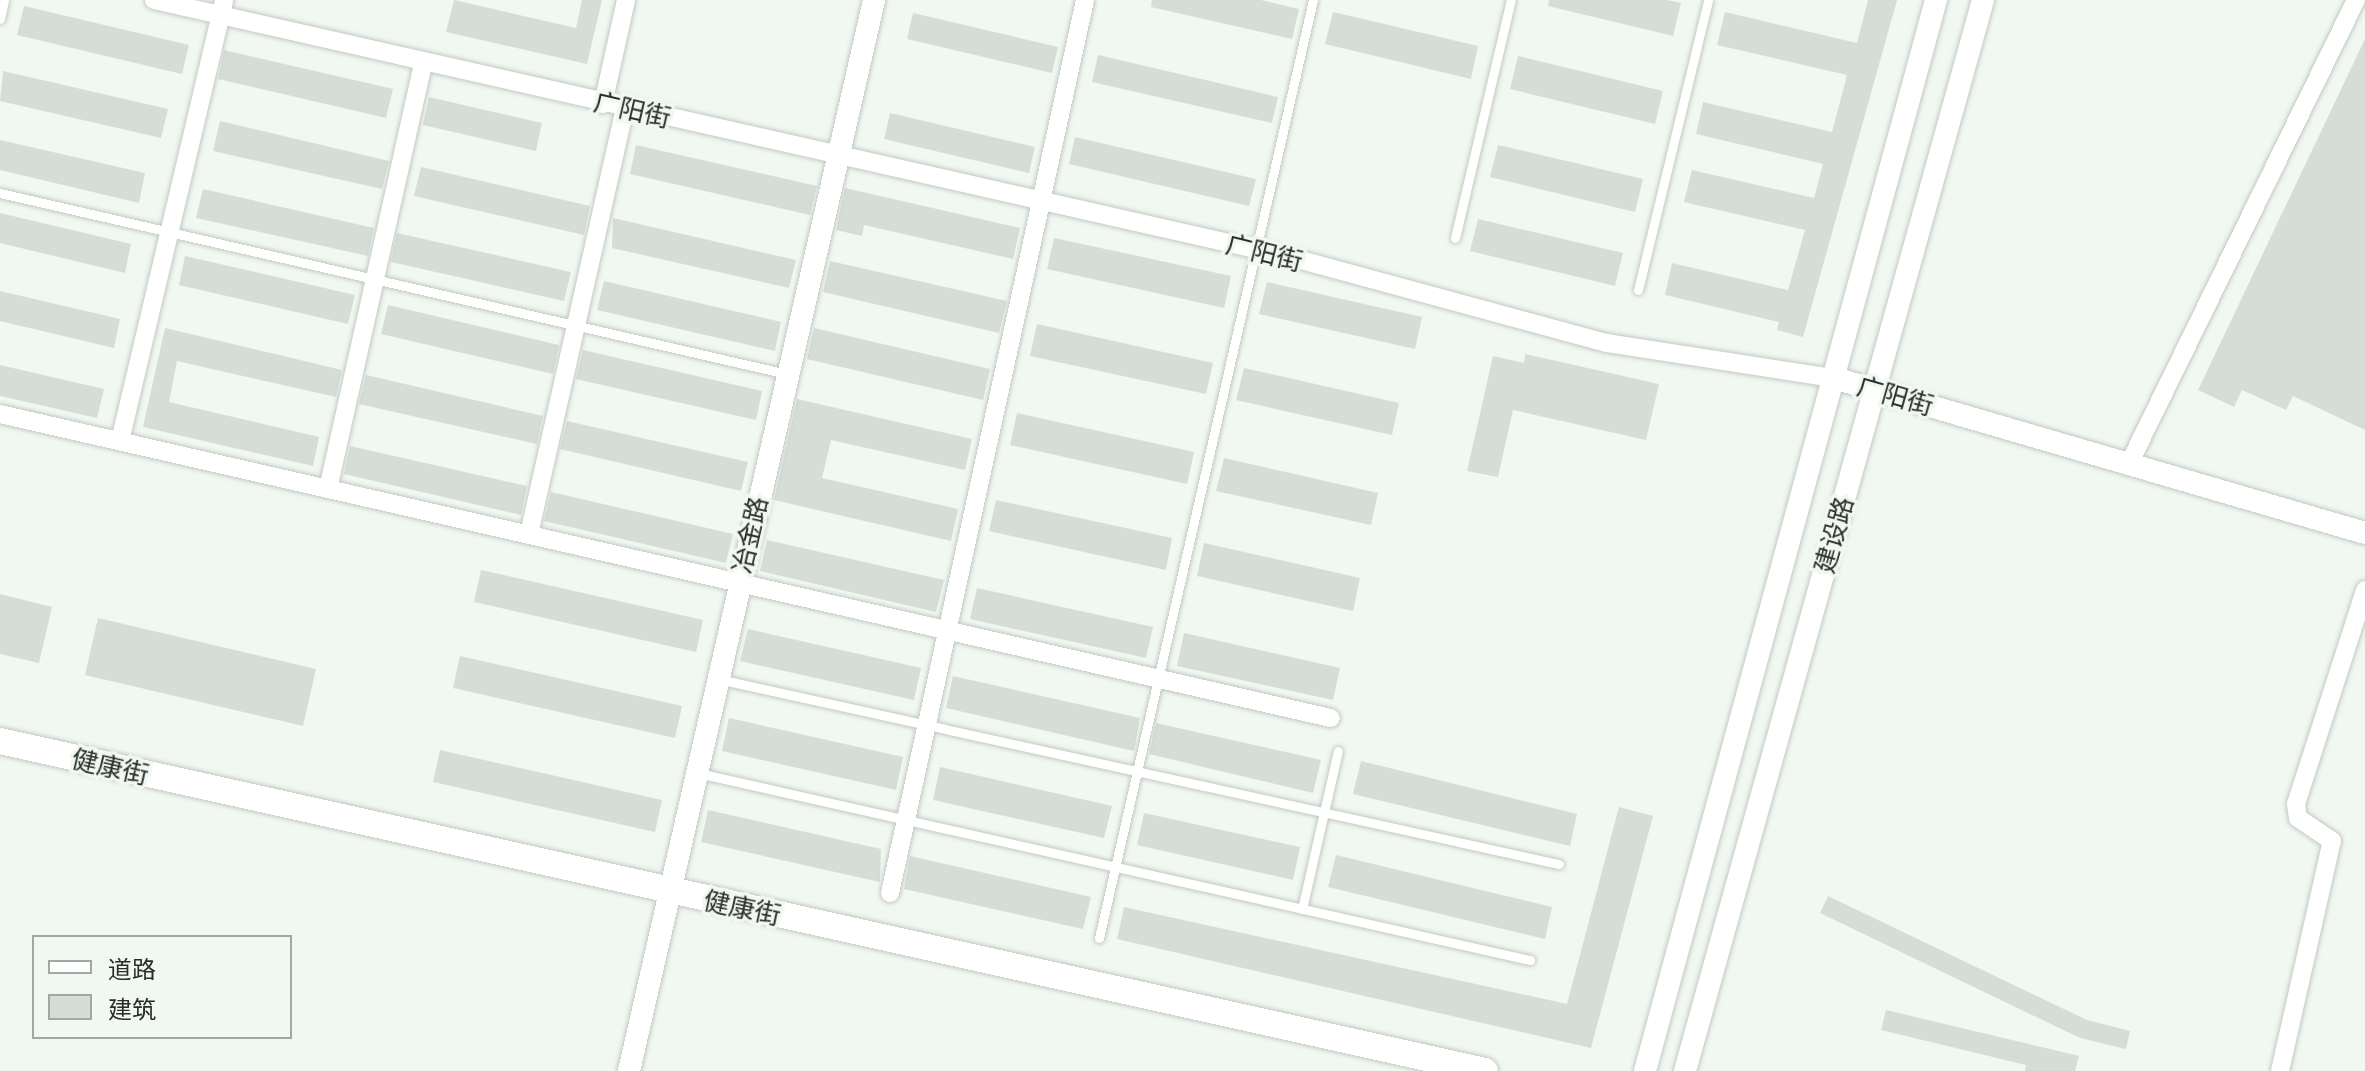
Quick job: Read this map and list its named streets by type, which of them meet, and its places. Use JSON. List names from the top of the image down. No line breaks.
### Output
{"streets":{"main road":["健康街"],"street":["广阳街","冶金路","建设路"]},"crossings":[["广阳街","冶金路"],["广阳街","建设路"],["冶金路","健康街"]],"legend":["道路","建筑"]}
